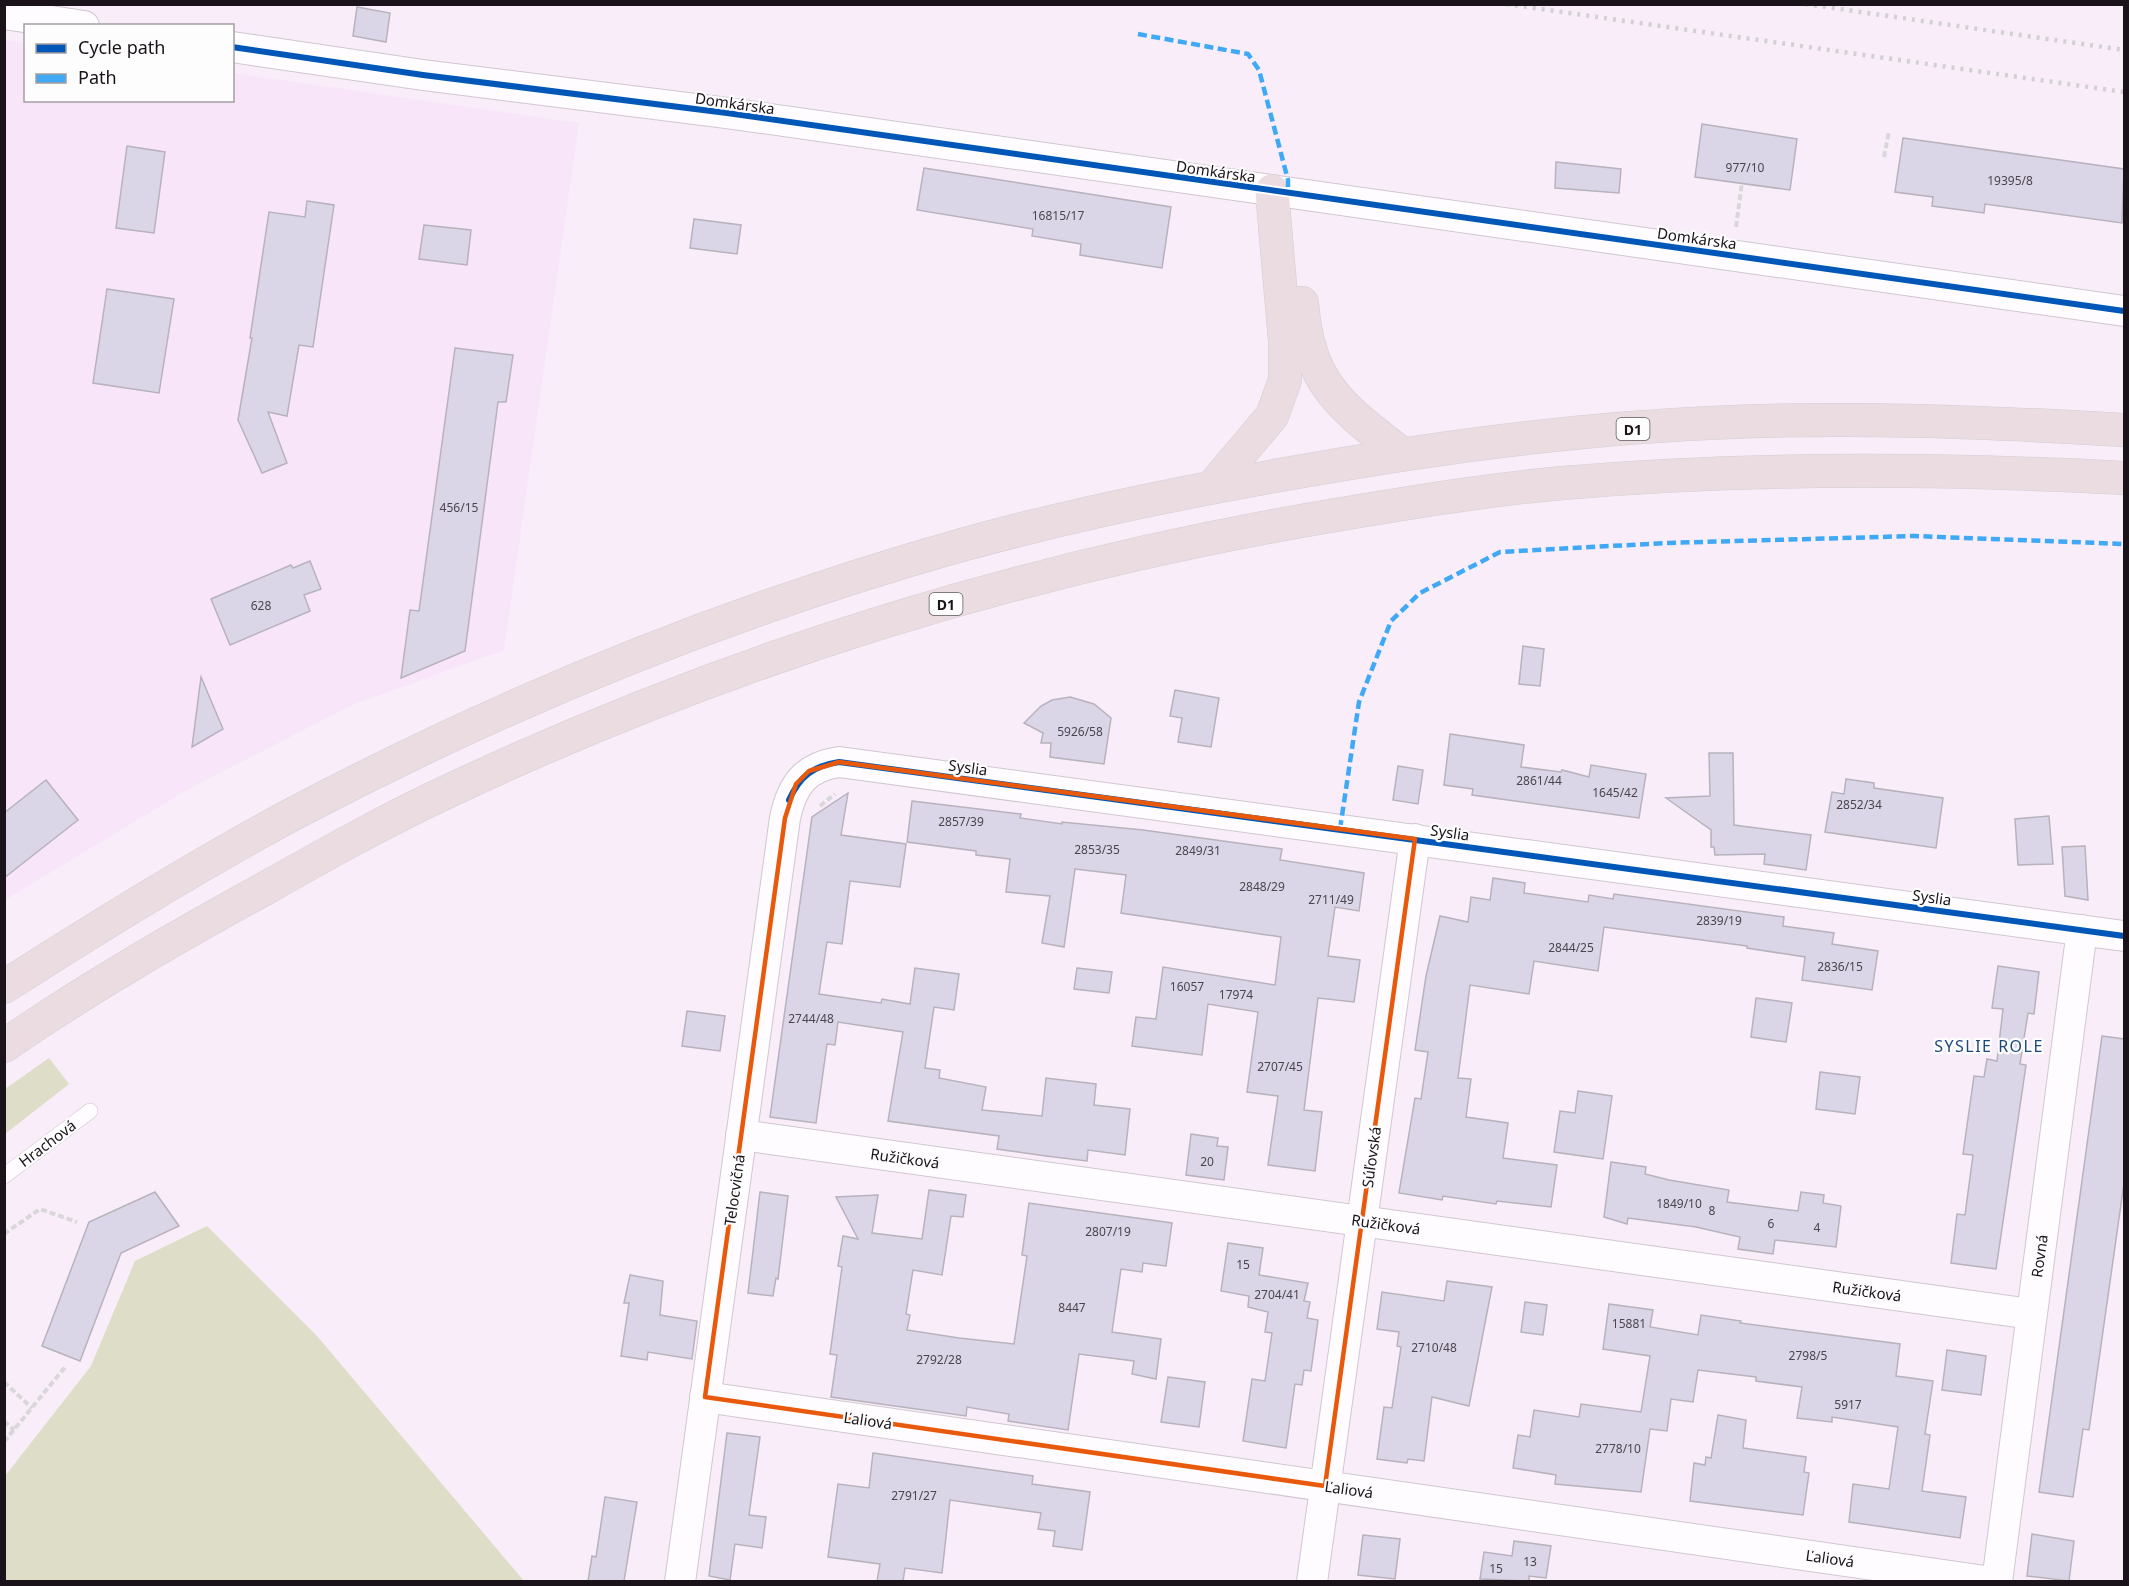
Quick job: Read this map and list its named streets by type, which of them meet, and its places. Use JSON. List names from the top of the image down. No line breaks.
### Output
{"streets":{"highway":["D1"],"street":["Domkárska","Syslia","Súľovská","Ružičková","Telocvičná","Rovná","Ľaliová"],"lane":["Hrachová"]},"crossings":[["Syslia","Súľovská"],["Syslia","Telocvičná"],["Syslia","Rovná"],["Súľovská","Ružičková"],["Súľovská","Ľaliová"],["Ružičková","Telocvičná"],["Ružičková","Rovná"],["Telocvičná","Ľaliová"],["Rovná","Ľaliová"]],"districts":["SYSLIE ROLE"],"house_numbers":["977/10","19395/8","16815/17","456/15","628","5926/58","2861/44","1645/42","2852/34","2857/39","2853/35","2849/31","2848/29","2711/49","2839/19","2844/25","2836/15","16057","17974","2744/48","2707/45","20","1849/10","8","6","4","2807/19","15","2704/41","8447","15881","2710/48","2798/5","2792/28","5917","2778/10","2791/27","13","15"],"legend":["Cycle path","Path"]}
